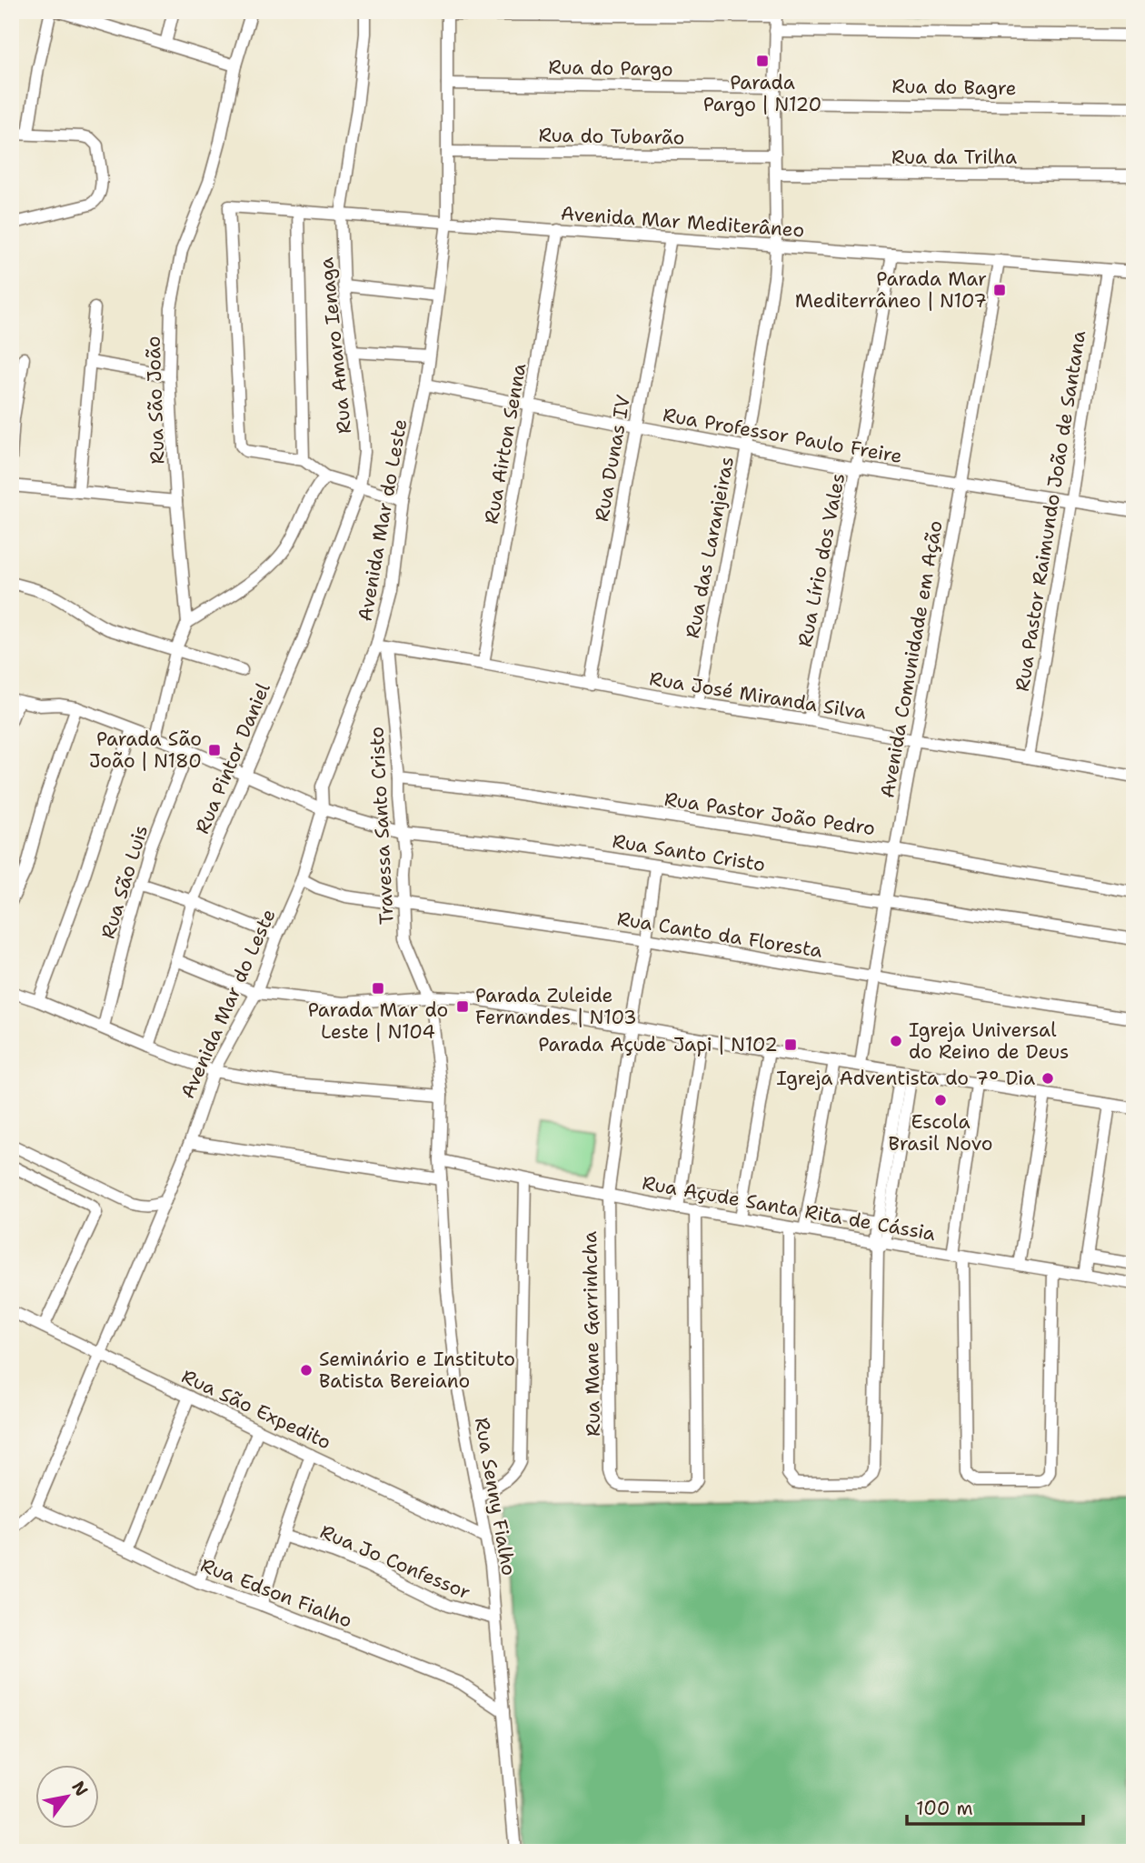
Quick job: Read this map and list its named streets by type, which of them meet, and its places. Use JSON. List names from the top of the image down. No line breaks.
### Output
{"streets":{"street":["Rua do Pargo","Rua do Bagre","Rua do Tubarão","Rua da Trilha","Avenida Mar Mediterâneo","Rua Amaro Ienaga","Rua São João","Rua Professor Paulo Freire","Rua Airton Senna","Rua Dunas IV","Rua Pastor Raimundo João de Santana","Avenida Mar do Leste","Rua das Laranjeiras","Rua Lírio dos Vales","Avenida Comunidade em Ação","Rua José Miranda Silva","Rua Pintor Daniel","Rua Pastor João Pedro","Travessa Santo Cristo","Rua Santo Cristo","Rua São Luis","Rua Canto da Floresta","Rua Açude Santa Rita de Cássia","Rua Mane Garrinhcha","Rua São Expedito","Rua Senny Fialho","Rua Jo Confessor","Rua Edson Fialho"]},"crossings":[["Rua do Pargo","Avenida Mar do Leste"],["Rua do Pargo","Rua das Laranjeiras"],["Rua do Bagre","Rua das Laranjeiras"],["Rua do Tubarão","Avenida Mar do Leste"],["Rua do Tubarão","Rua das Laranjeiras"],["Rua da Trilha","Rua das Laranjeiras"],["Avenida Mar Mediterâneo","Rua Amaro Ienaga"],["Avenida Mar Mediterâneo","Rua Airton Senna"],["Avenida Mar Mediterâneo","Rua Dunas IV"],["Avenida Mar Mediterâneo","Rua Pastor Raimundo João de Santana"],["Avenida Mar Mediterâneo","Avenida Mar do Leste"],["Avenida Mar Mediterâneo","Rua das Laranjeiras"],["Avenida Mar Mediterâneo","Rua Lírio dos Vales"],["Avenida Mar Mediterâneo","Avenida Comunidade em Ação"],["Rua Amaro Ienaga","Rua Pintor Daniel"],["Rua São João","Rua Santo Cristo"],["Rua Professor Paulo Freire","Rua Airton Senna"],["Rua Professor Paulo Freire","Rua Dunas IV"],["Rua Professor Paulo Freire","Rua Pastor Raimundo João de Santana"],["Rua Professor Paulo Freire","Avenida Mar do Leste"],["Rua Professor Paulo Freire","Rua das Laranjeiras"],["Rua Professor Paulo Freire","Rua Lírio dos Vales"],["Rua Professor Paulo Freire","Avenida Comunidade em Ação"],["Rua Airton Senna","Rua José Miranda Silva"],["Rua Dunas IV","Rua José Miranda Silva"],["Rua Pastor Raimundo João de Santana","Rua José Miranda Silva"],["Avenida Mar do Leste","Rua José Miranda Silva"],["Avenida Mar do Leste","Travessa Santo Cristo"],["Avenida Mar do Leste","Rua Santo Cristo"],["Avenida Mar do Leste","Rua Canto da Floresta"],["Avenida Mar do Leste","Rua São Expedito"],["Avenida Mar do Leste","Rua Edson Fialho"],["Rua das Laranjeiras","Rua José Miranda Silva"],["Rua Lírio dos Vales","Rua José Miranda Silva"],["Avenida Comunidade em Ação","Rua José Miranda Silva"],["Avenida Comunidade em Ação","Rua Pastor João Pedro"],["Avenida Comunidade em Ação","Rua Santo Cristo"],["Avenida Comunidade em Ação","Rua Canto da Floresta"],["Rua José Miranda Silva","Travessa Santo Cristo"],["Rua Pintor Daniel","Rua Santo Cristo"],["Rua Pastor João Pedro","Travessa Santo Cristo"],["Travessa Santo Cristo","Rua Santo Cristo"],["Travessa Santo Cristo","Rua Canto da Floresta"],["Travessa Santo Cristo","Rua Senny Fialho"],["Rua Santo Cristo","Rua São Luis"],["Rua Santo Cristo","Rua Mane Garrinhcha"],["Rua Canto da Floresta","Rua Mane Garrinhcha"],["Rua Açude Santa Rita de Cássia","Rua Mane Garrinhcha"],["Rua Açude Santa Rita de Cássia","Rua Senny Fialho"],["Rua São Expedito","Rua Senny Fialho"],["Rua Senny Fialho","Rua Jo Confessor"],["Rua Senny Fialho","Rua Edson Fialho"]],"places":{"transit":["Parada Pargo | N120","Parada Mar Mediterrâneo | N107","Parada São João | N180","Parada Mar do Leste | N104","Parada Zuleide Fernandes | N103","Parada Açude Japi | N102"],"other":["Igreja Universal do Reino de Deus","Igreja Adventista do 7º Dia","Escola Brasil Novo","Seminário e Instituto Batista Bereiano"]},"scale_bar":"100 m","north":"top right"}
